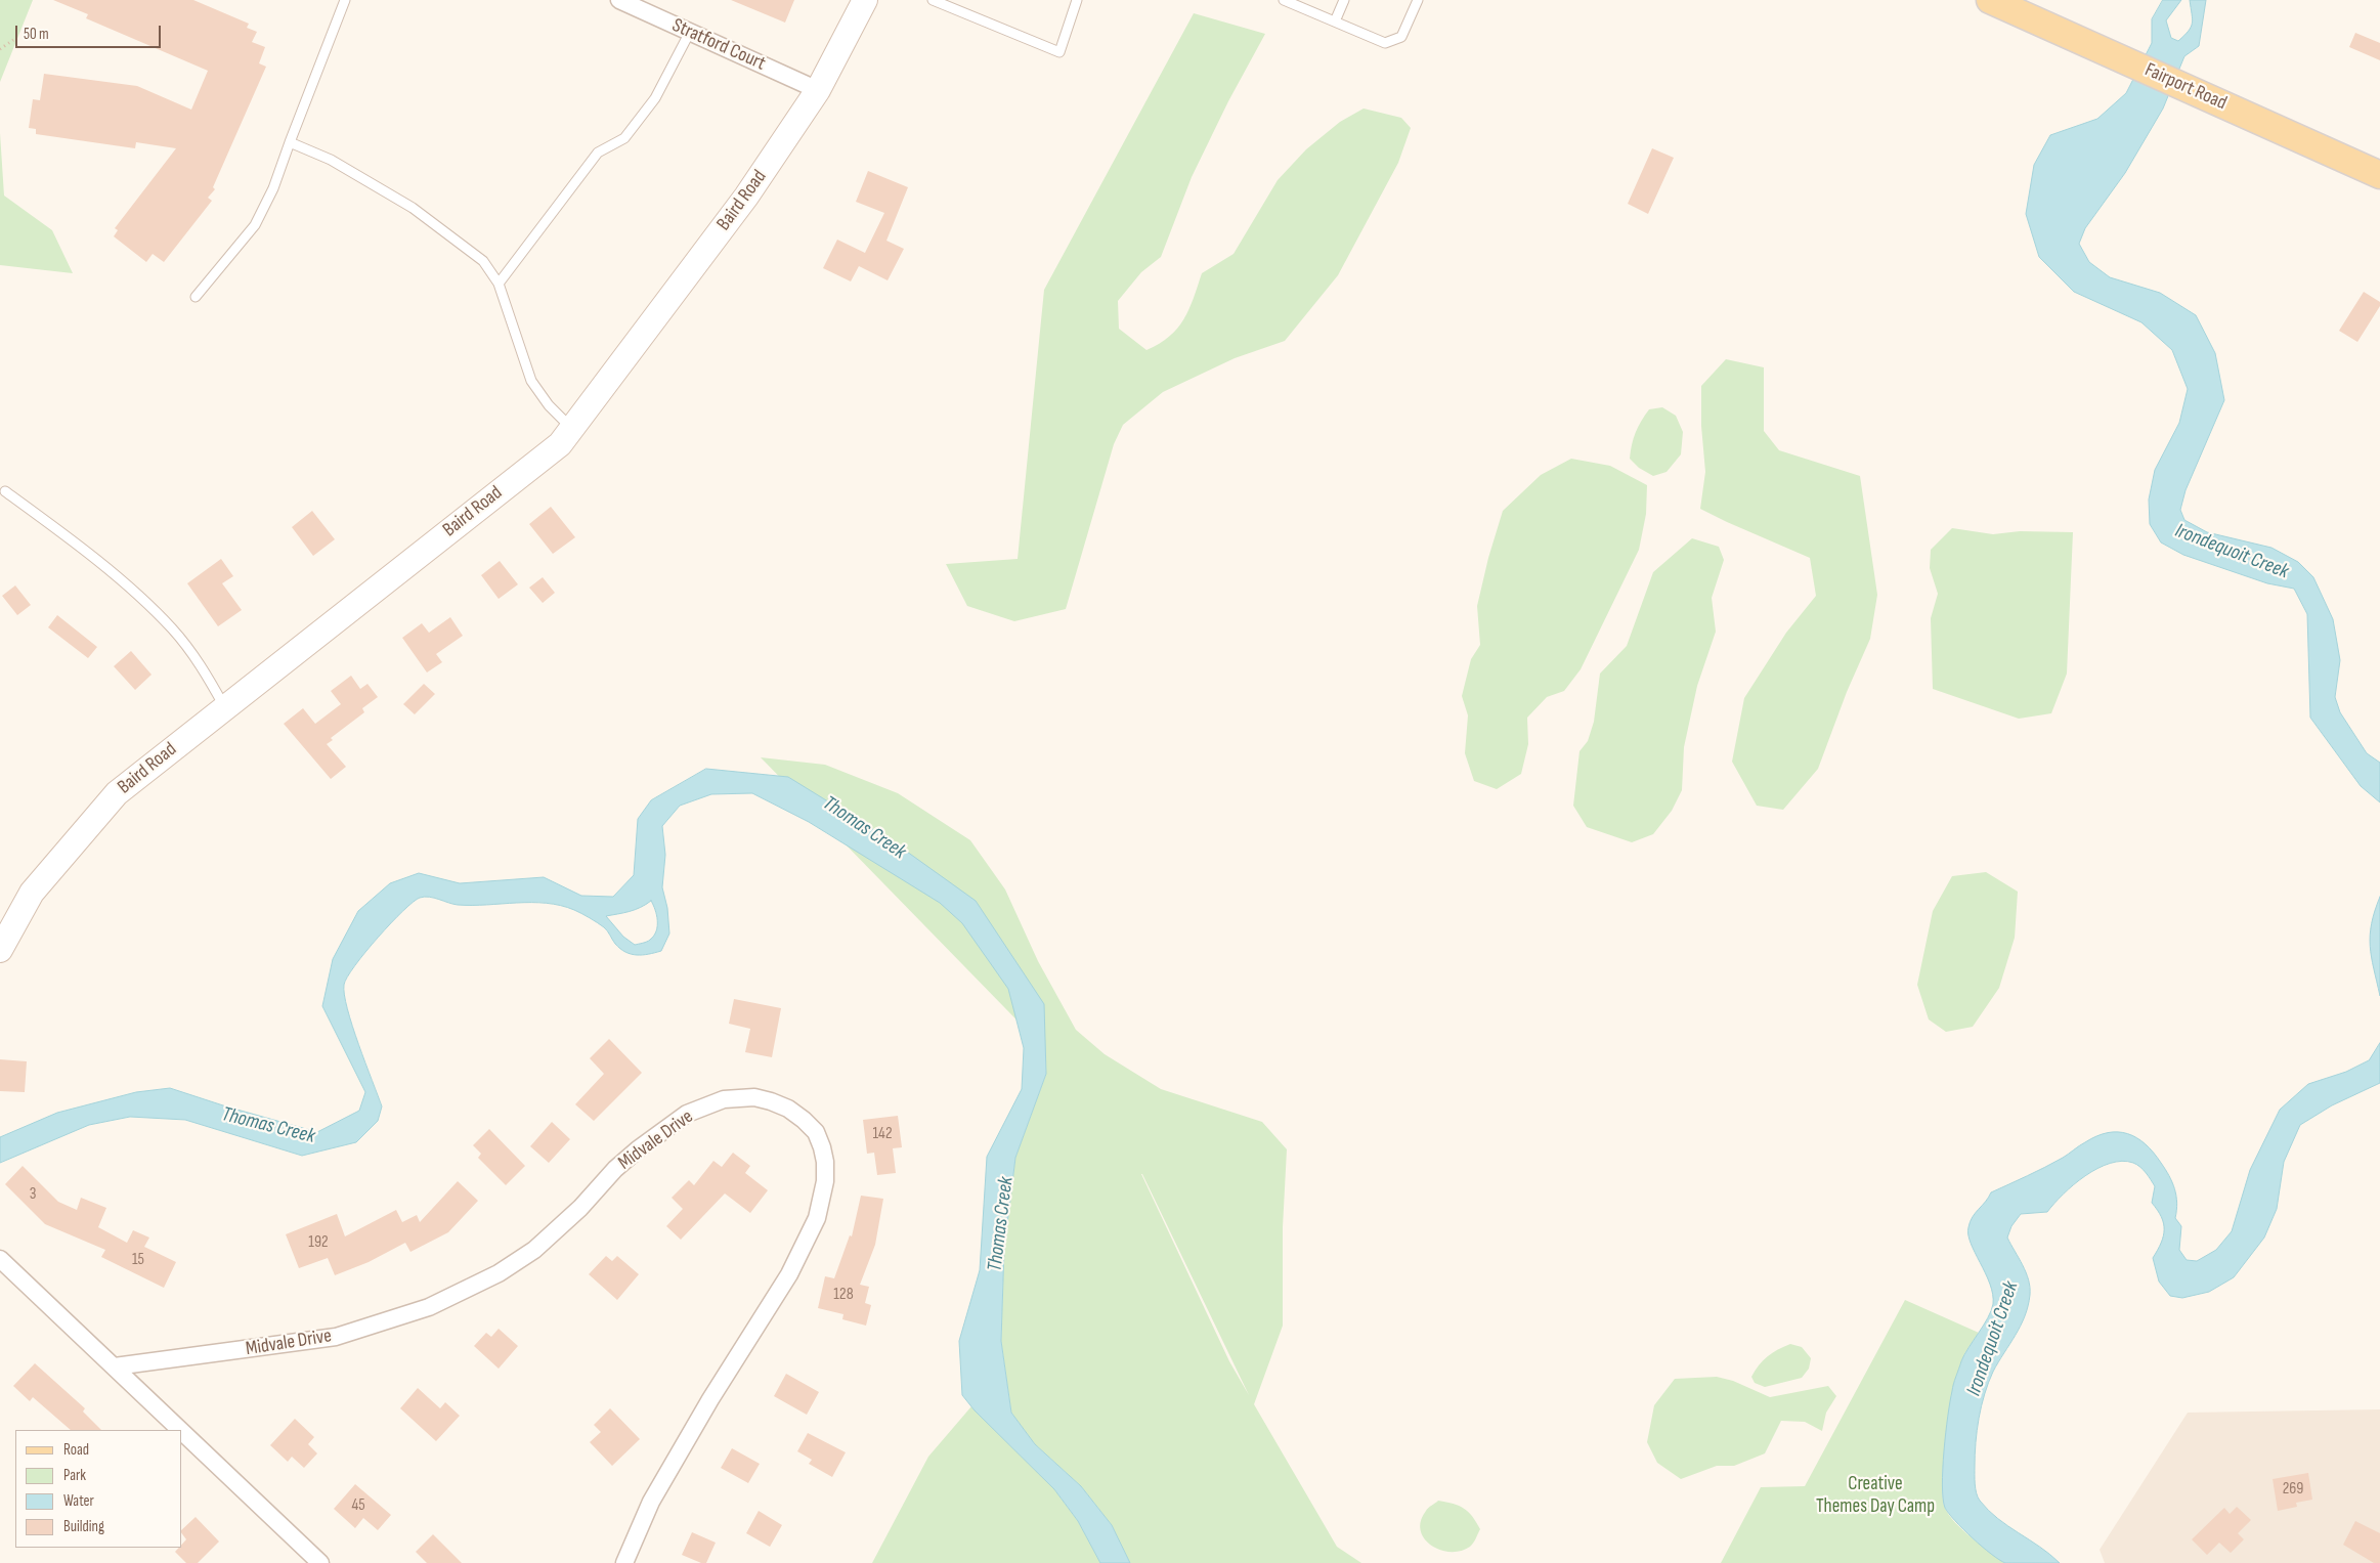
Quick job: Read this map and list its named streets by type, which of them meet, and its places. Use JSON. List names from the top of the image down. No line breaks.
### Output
{"streets":{"main road":["Fairport Road"],"street":["Stratford Court","Baird Road","Midvale Drive"]},"crossings":[["Stratford Court","Baird Road"]],"water":["Irondequoit Creek","Thomas Creek"],"parks":["Creative Themes Day Camp"],"house_numbers":["142","3","192","15","128","269","45"],"legend":["Road","Park","Water","Building"],"scale_bar":"50 m"}
